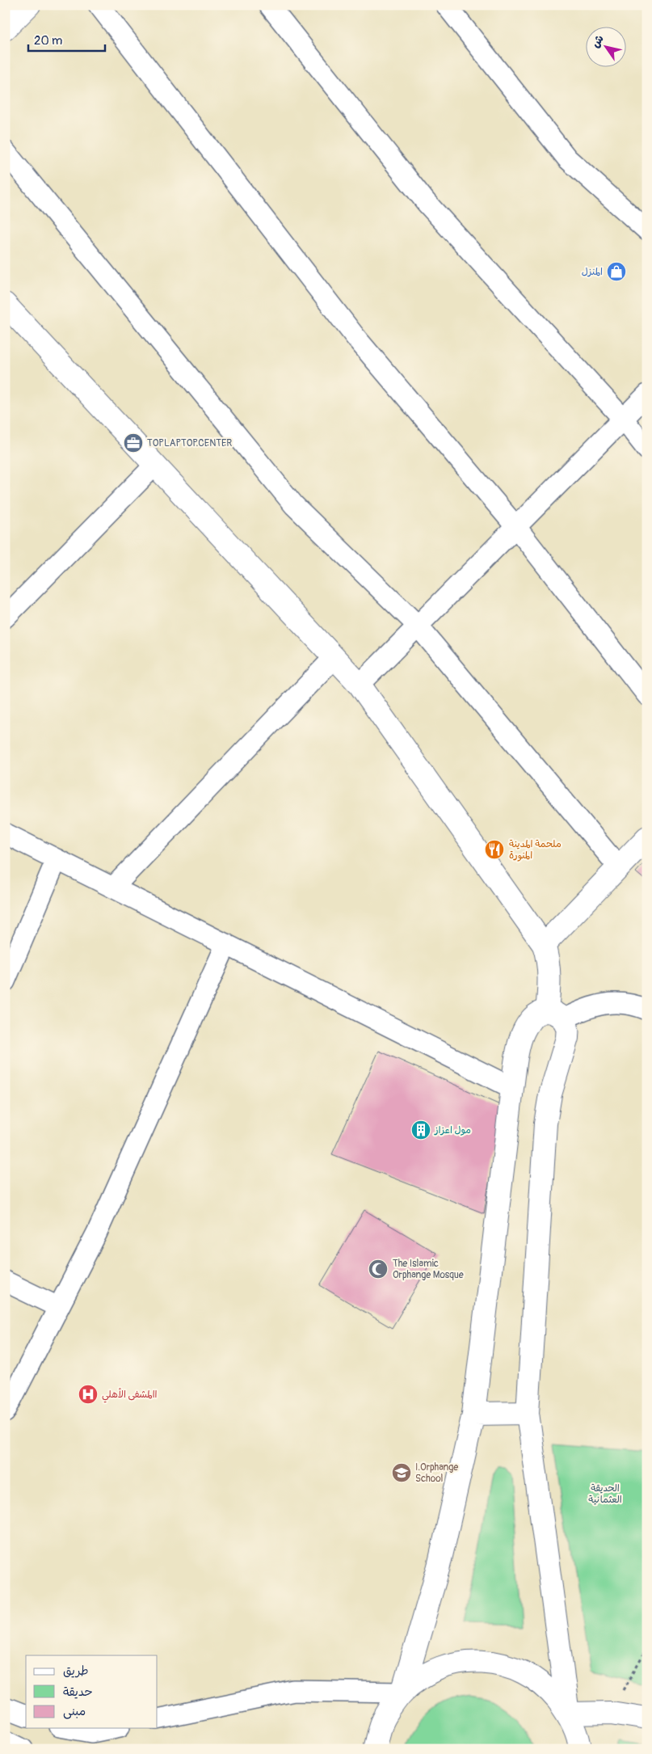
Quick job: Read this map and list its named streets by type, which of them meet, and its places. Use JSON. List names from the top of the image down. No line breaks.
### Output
{"parks":["الحديقة العثمانية"],"places":{"shop":["المنزل"],"office":["TOPLAPTOP.CENTER"],"restaurant":["ملحمة المدينة المنورة"],"building":["مول اعزاز"],"mosque":["The Islamic Orphange Mosque"],"hospital":["االمشفى الأهلي"],"school or university":["I.Orphange School"]},"legend":["طريق","حديقة","مبنى"],"scale_bar":"20 m","north":"top left"}
